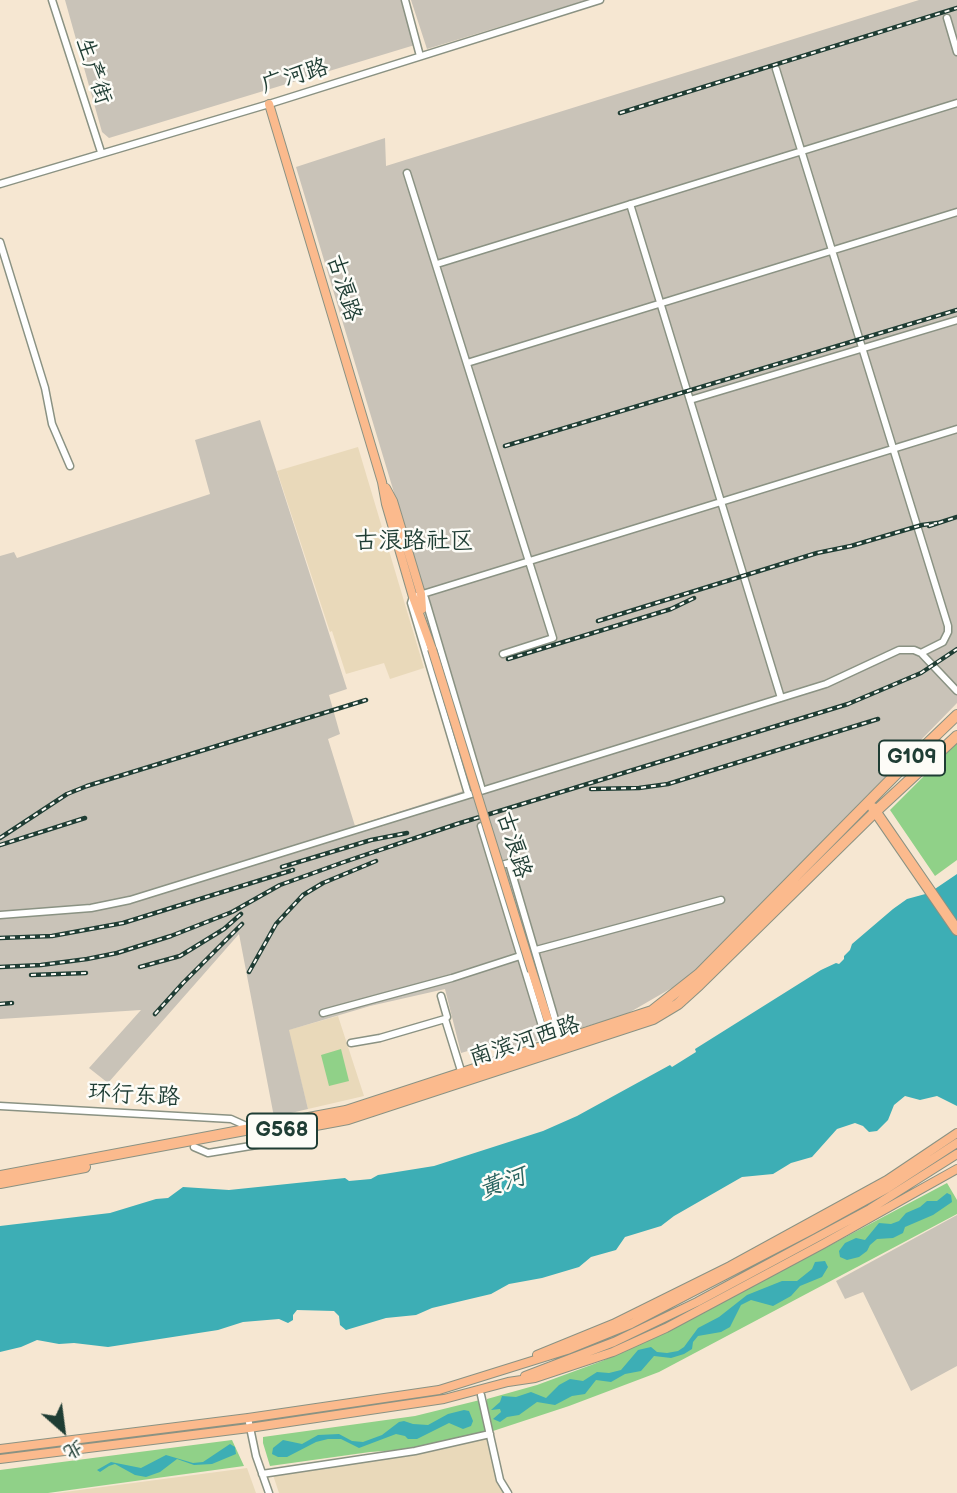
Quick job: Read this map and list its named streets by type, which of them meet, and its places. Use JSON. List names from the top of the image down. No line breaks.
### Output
{"streets":{"highway":["G109","南滨河西路","G568"],"main road":["古浪路"],"street":["生产街","广河路","环行东路"]},"crossings":[["生产街","广河路"],["广河路","古浪路"],["古浪路","南滨河西路"],["G109","南滨河西路"],["南滨河西路","环行东路"]],"districts":["古浪路社区"],"water":["黄河"],"north":"bottom right"}
